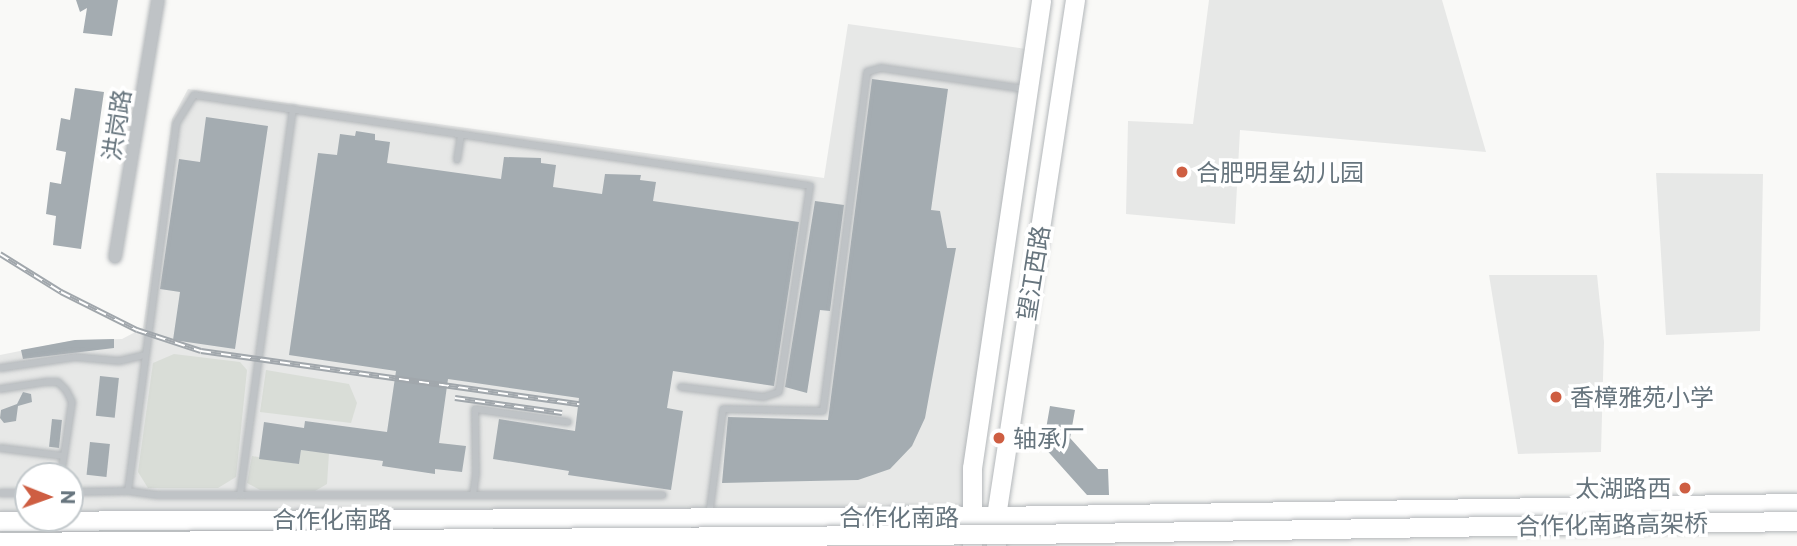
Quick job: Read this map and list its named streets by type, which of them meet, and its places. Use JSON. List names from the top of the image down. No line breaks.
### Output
{"streets":{"main road":["望江西路","合作化南路","合作化南路高架桥"],"street":["洪岗路"]},"crossings":[["望江西路","合作化南路"]],"places":["合肥明星幼儿园","香樟雅苑小学","轴承厂","太湖路西"],"north":"right"}
